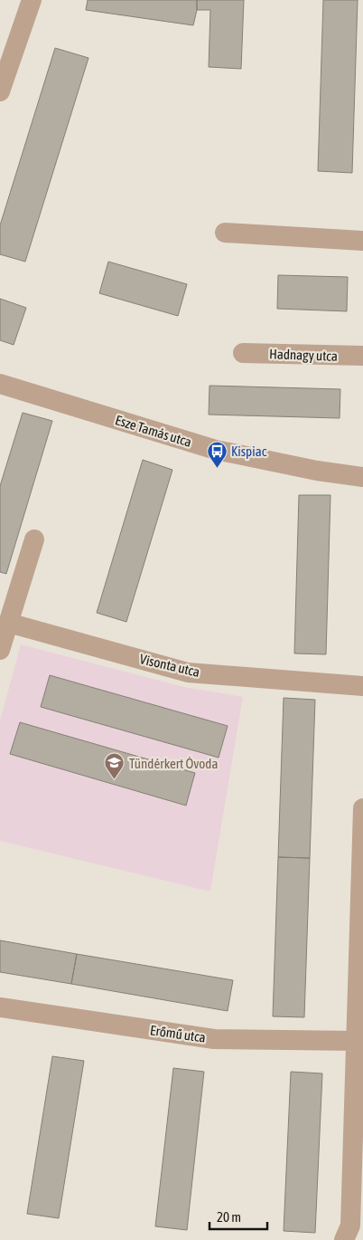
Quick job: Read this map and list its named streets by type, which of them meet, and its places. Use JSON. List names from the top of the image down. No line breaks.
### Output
{"streets":{"street":["Hadnagy utca","Esze Tamás utca","Visonta utca","Erőmű utca"]},"places":{"bus stop":["Kispiac"],"school or university":["Tündérkert Óvoda"]},"scale_bar":"20 m"}
